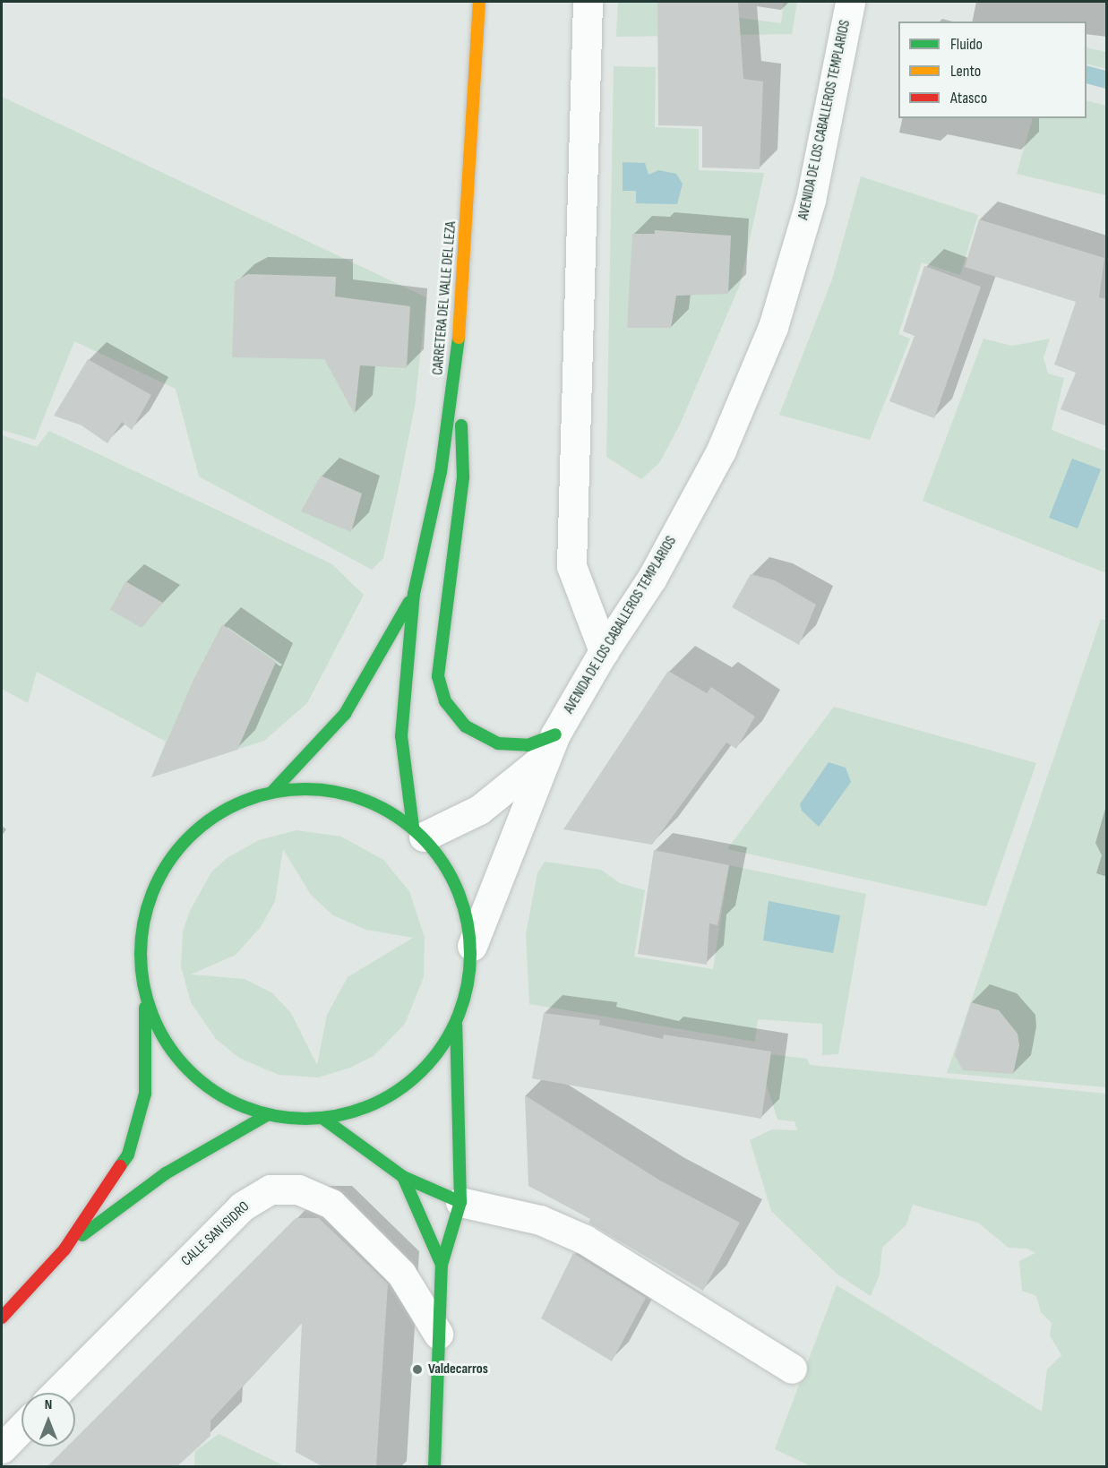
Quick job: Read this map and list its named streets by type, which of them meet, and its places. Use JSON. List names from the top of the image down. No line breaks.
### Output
{"streets":{"main road":["CARRETERA DEL VALLE DEL LEZA"],"street":["AVENIDA DE LOS CABALLEROS TEMPLARIOS","CALLE SAN ISIDRO"]},"places":["Valdecarros"],"legend":["Fluido","Lento","Atasco"],"north":"top"}
